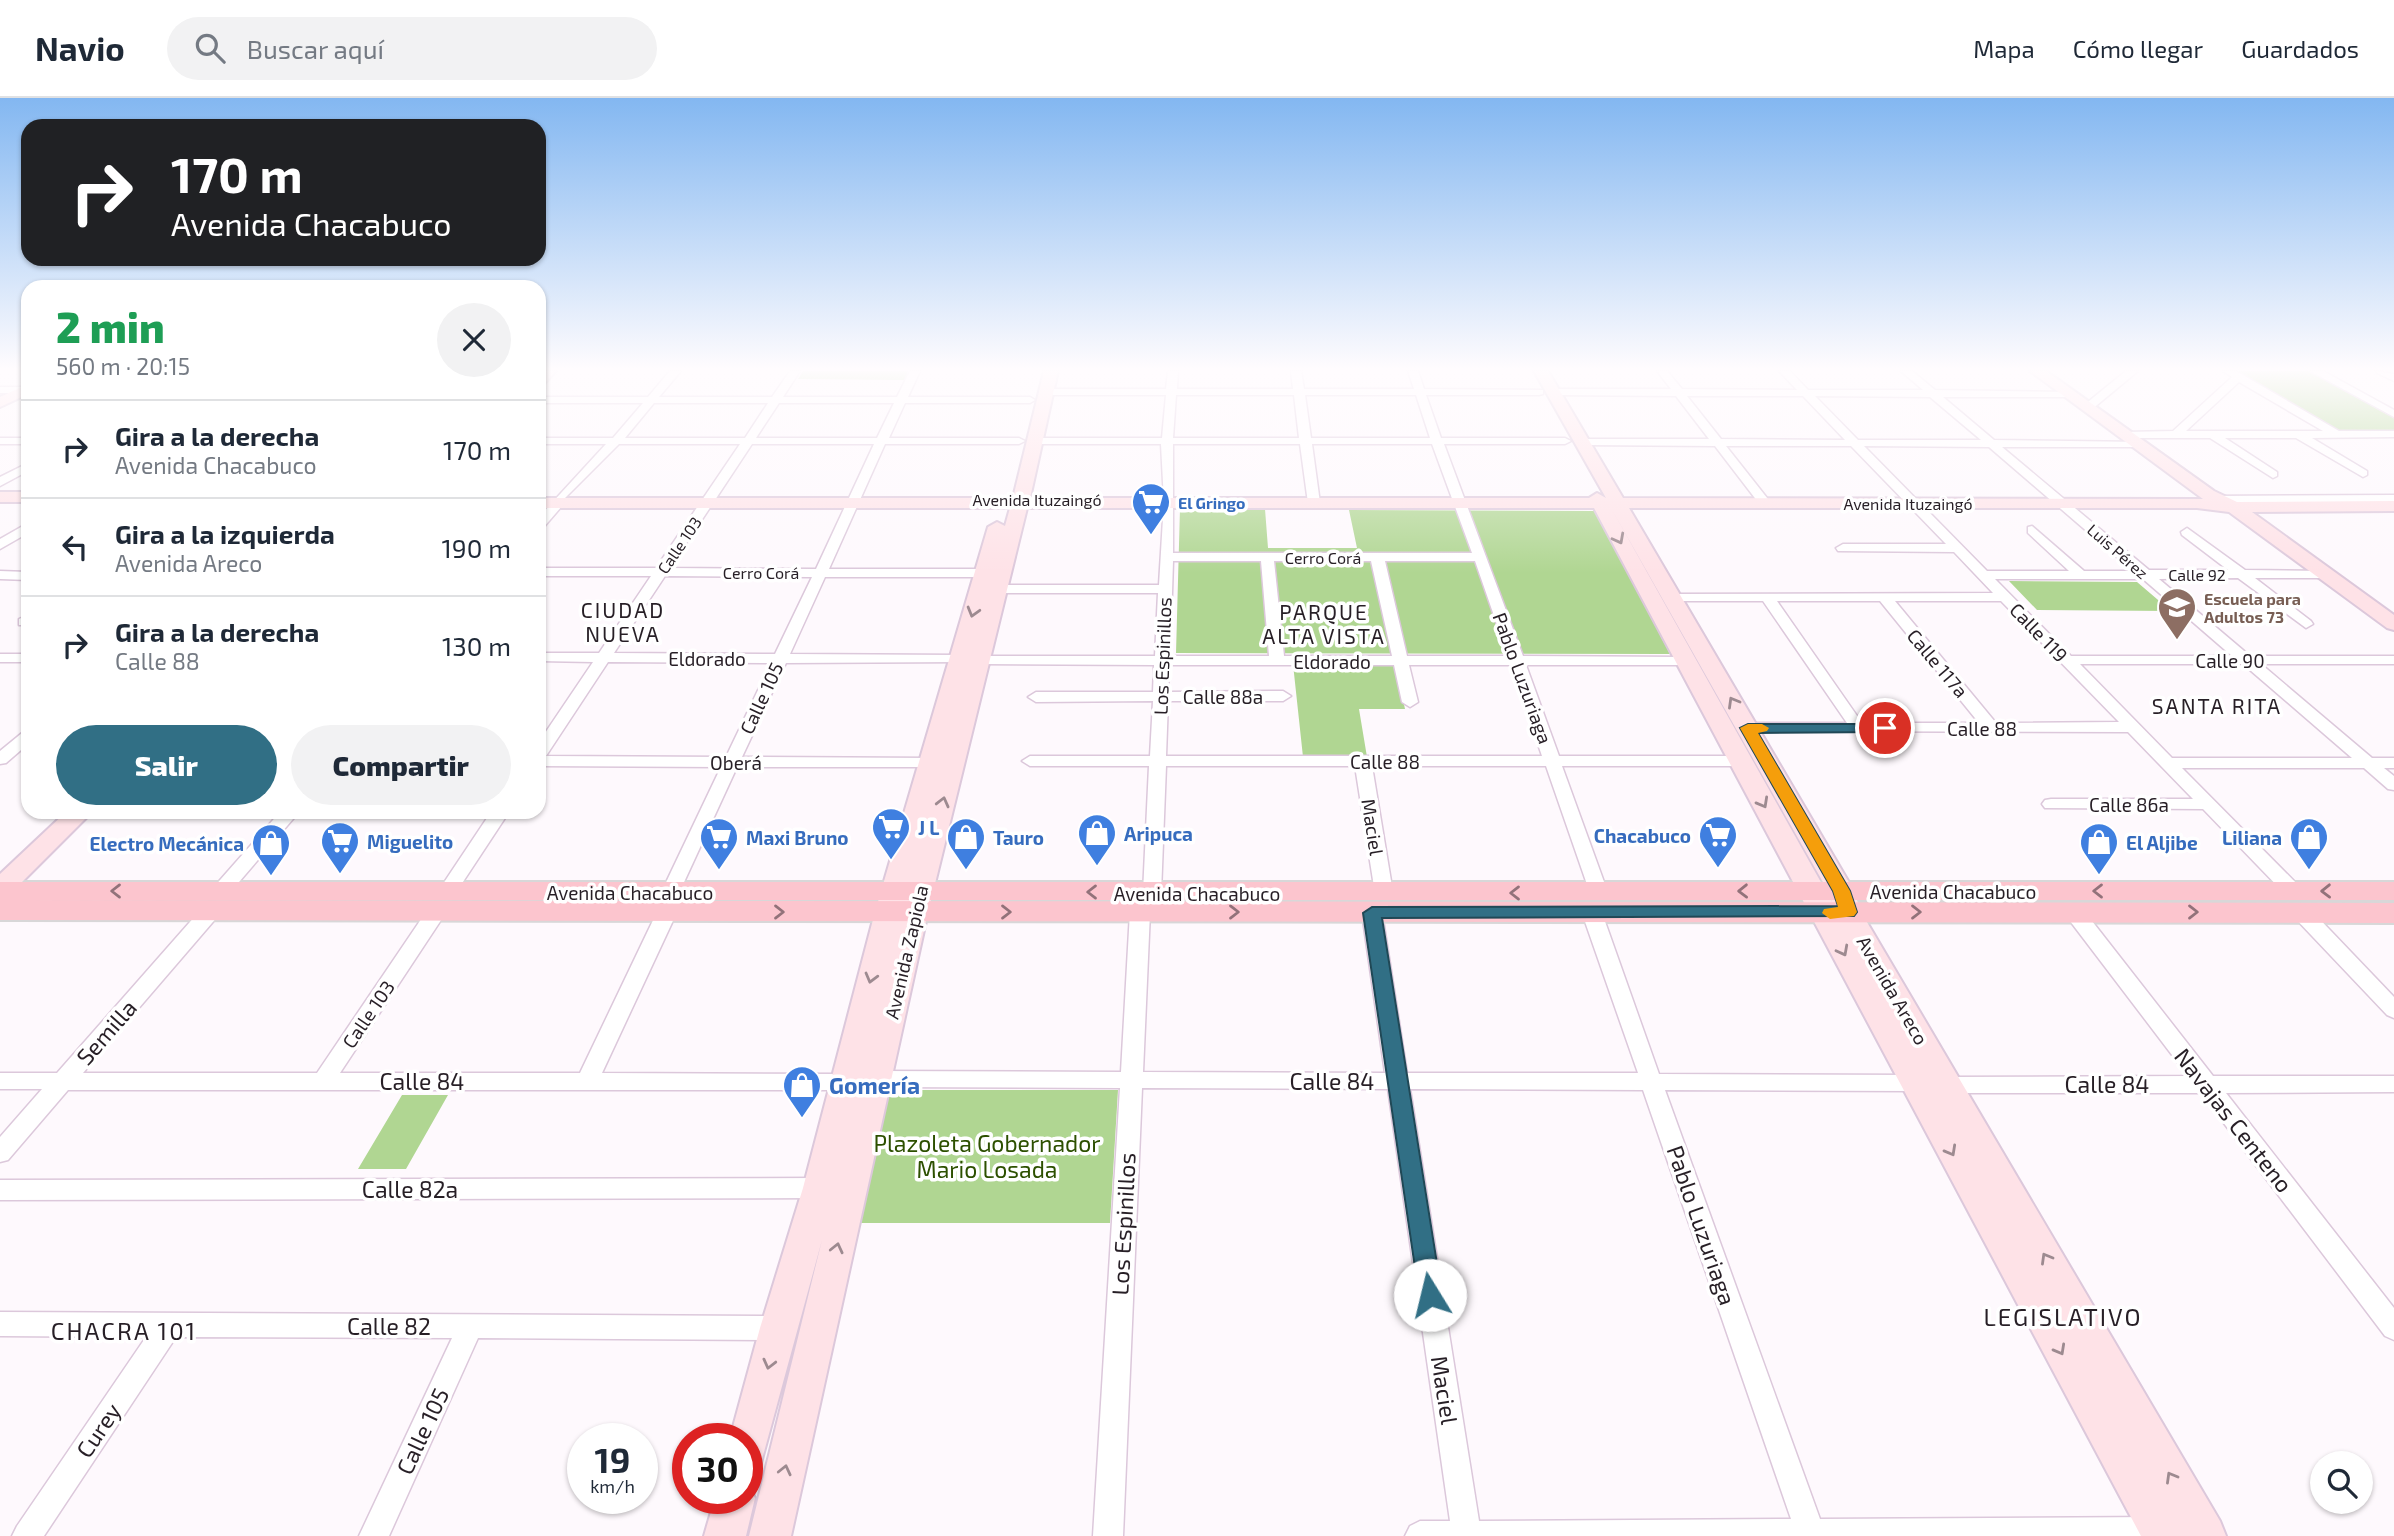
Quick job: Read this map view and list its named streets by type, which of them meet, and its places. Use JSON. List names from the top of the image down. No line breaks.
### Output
{"streets":{"main road":["Avenida Ituzaingó","Avenida Chacabuco","Avenida Zapiola","Avenida Areco"],"street":["Calle 103","Luis Pérez","Cerro Corá","Calle 92","Calle 119","Los Espinillos","Eldorado","Calle 90","Calle 117a","Pablo Luzuriaga","Calle 88a","Calle 105","Calle 88","Oberá","Calle 86a","Maciel","Semilla","Calle 84","Navajas Centeno","Calle 82a","Calle 82","Curey"]},"crossings":[["Avenida Ituzaingó","Calle 103"],["Avenida Ituzaingó","Luis Pérez"],["Avenida Ituzaingó","Calle 119"],["Avenida Ituzaingó","Los Espinillos"],["Avenida Ituzaingó","Pablo Luzuriaga"],["Avenida Ituzaingó","Calle 105"],["Avenida Ituzaingó","Avenida Zapiola"],["Avenida Ituzaingó","Avenida Areco"],["Calle 103","Cerro Corá"],["Calle 103","Eldorado"],["Calle 103","Avenida Chacabuco"],["Calle 103","Calle 84"],["Luis Pérez","Calle 92"],["Luis Pérez","Calle 90"],["Cerro Corá","Los Espinillos"],["Cerro Corá","Pablo Luzuriaga"],["Cerro Corá","Calle 105"],["Cerro Corá","Avenida Zapiola"],["Calle 92","Calle 119"],["Calle 119","Calle 90"],["Calle 119","Calle 88"],["Calle 119","Calle 86a"],["Calle 119","Avenida Chacabuco"],["Los Espinillos","Eldorado"],["Los Espinillos","Calle 88a"],["Los Espinillos","Calle 88"],["Los Espinillos","Avenida Chacabuco"],["Los Espinillos","Calle 84"],["Eldorado","Pablo Luzuriaga"],["Eldorado","Calle 105"],["Eldorado","Avenida Zapiola"],["Eldorado","Avenida Areco"],["Calle 117a","Calle 88"],["Pablo Luzuriaga","Calle 88"],["Pablo Luzuriaga","Avenida Chacabuco"],["Pablo Luzuriaga","Calle 84"],["Calle 105","Oberá"],["Calle 105","Avenida Chacabuco"],["Calle 105","Calle 84"],["Calle 105","Calle 82"],["Calle 88","Maciel"],["Calle 88","Avenida Areco"],["Oberá","Avenida Zapiola"],["Maciel","Avenida Chacabuco"],["Maciel","Calle 84"],["Avenida Chacabuco","Avenida Zapiola"],["Avenida Chacabuco","Avenida Areco"],["Avenida Chacabuco","Semilla"],["Avenida Chacabuco","Navajas Centeno"],["Avenida Zapiola","Calle 84"],["Avenida Zapiola","Calle 82a"],["Avenida Zapiola","Calle 82"],["Avenida Areco","Calle 84"],["Semilla","Calle 84"],["Calle 84","Navajas Centeno"],["Calle 82","Curey"]],"districts":["CIUDAD NUEVA","PARQUE ALTA VISTA","SANTA RITA","LEGISLATIVO","CHACRA 101"],"parks":["Plazoleta Gobernador Mario Losada"],"places":{"supermarket":["El Gringo","J L","Chacabuco","Maxi Bruno","Miguelito"],"school or university":["Escuela para Adultos 73"],"shop":["Aripuca","Tauro","Liliana","El Aljibe","Electro Mecánica","Gomería"]},"page":{"header":"Navio","search":"Buscar aquí","nav":["Mapa","Cómo llegar","Guardados"],"turn":["170 m","Avenida Chacabuco"],"heading":["2 min","560 m · 20:15"],"list":[{"name":"Gira a la derecha","note":"Avenida Chacabuco","value":"170 m"},{"name":"Gira a la izquierda","note":"Avenida Areco","value":"190 m"},{"name":"Gira a la derecha","note":"Calle 88","value":"130 m"}],"buttons":["Salir","Compartir"],"speed":"19 km/h","limit":"30"}}
